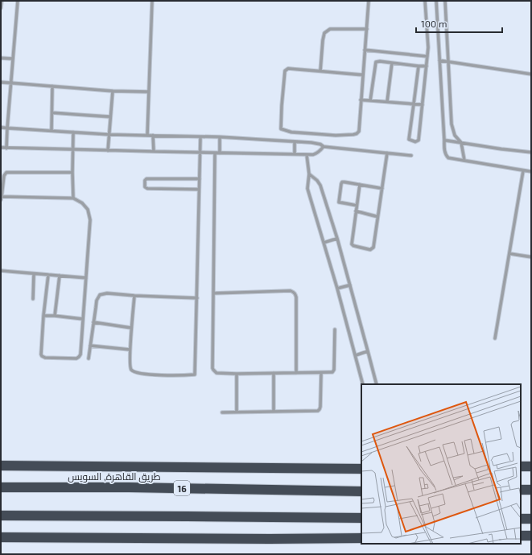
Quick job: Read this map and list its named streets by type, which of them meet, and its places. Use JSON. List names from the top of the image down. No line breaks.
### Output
{"streets":{"highway":["طريق القاهرة, السويس","16"]},"scale_bar":"100 m"}
